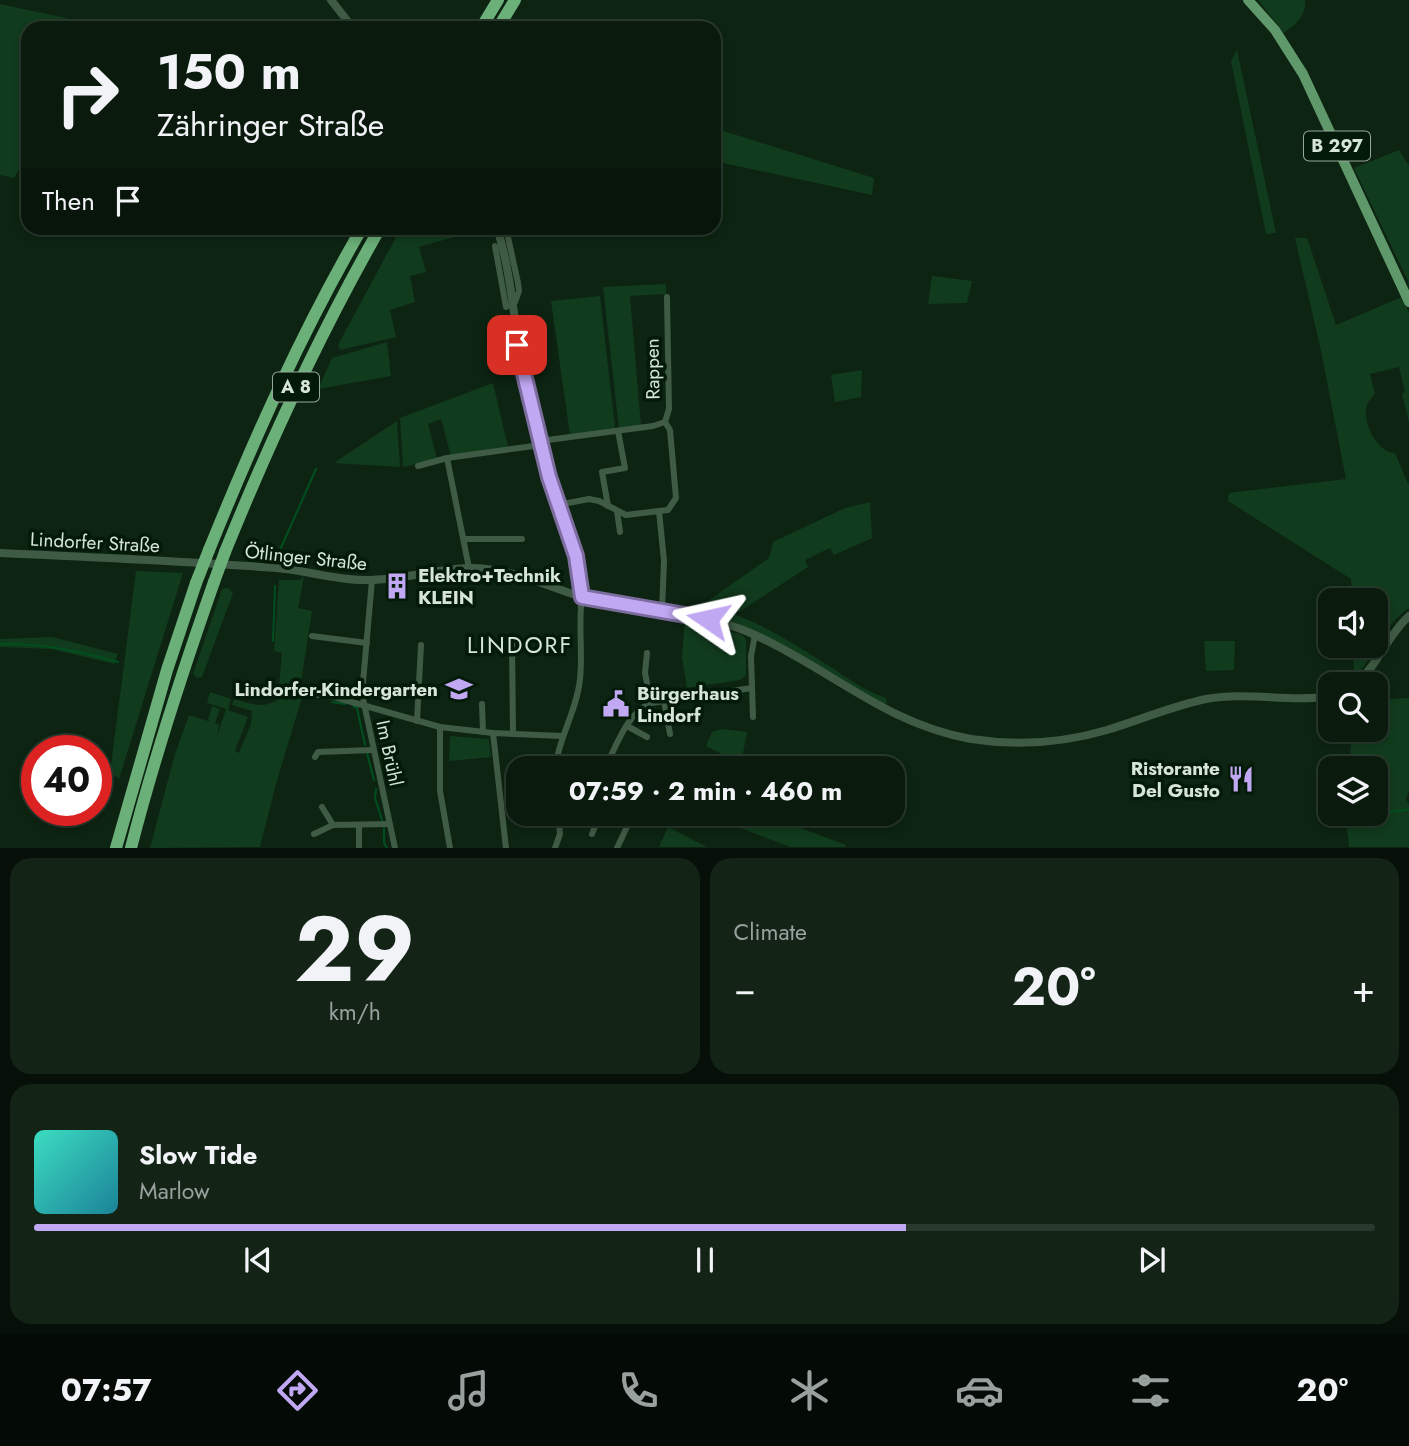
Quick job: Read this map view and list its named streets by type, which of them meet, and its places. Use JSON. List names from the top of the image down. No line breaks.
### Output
{"streets":{"highway":["A 8"],"main road":["B 297"],"street":["Rappen","Lindorfer Straße","Ötlinger Straße","Im Brühl"]},"crossings":[["Lindorfer Straße","Ötlinger Straße"],["Ötlinger Straße","Im Brühl"]],"districts":["LINDORF"],"places":{"building":["Elektro+Technik KLEIN"],"school or university":["Lindorfer-Kindergarten"],"public building":["Bürgerhaus Lindorf"],"restaurant":["Ristorante Del Gusto"]},"page":{"turn":["150 m","Zähringer Straße"],"then":"Then","limit":"40","trip":"07:59 · 2 min · 460 m","tile":[["29","km/h"],"Climate"],"heat":["−","20°","+"],"song":["Slow Tide","Marlow"],"tabs":["07:57","20°"]}}
